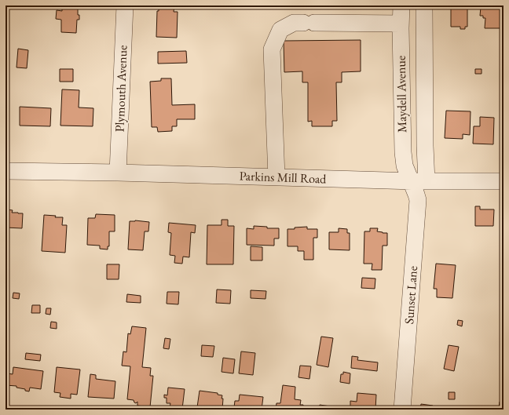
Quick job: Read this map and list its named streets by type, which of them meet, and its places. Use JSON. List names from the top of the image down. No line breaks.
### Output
{"streets":{"street":["Plymouth Avenue","Maydell Avenue","Parkins Mill Road","Sunset Lane"]},"crossings":[["Plymouth Avenue","Parkins Mill Road"],["Maydell Avenue","Parkins Mill Road"],["Maydell Avenue","Sunset Lane"],["Parkins Mill Road","Sunset Lane"]]}
